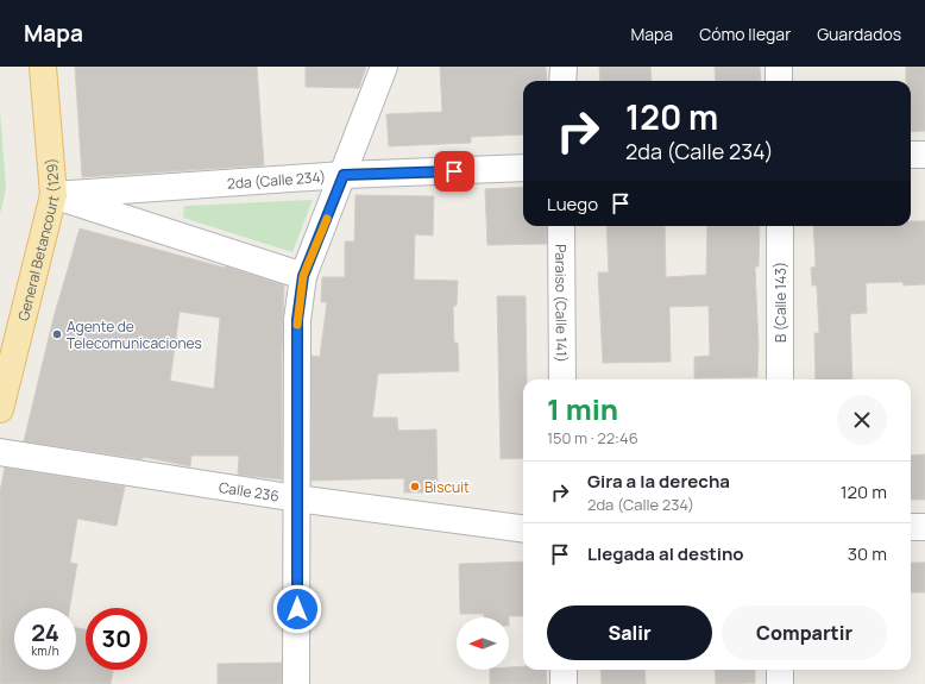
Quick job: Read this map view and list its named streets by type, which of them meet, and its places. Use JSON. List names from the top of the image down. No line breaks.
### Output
{"streets":{"main road":["General Betancourt (129)"],"street":["2da (Calle 234)","Paraiso (Calle 141)","B (Calle 143)","Calle 236"]},"crossings":[["2da (Calle 234)","General Betancourt (129)"]],"places":["Agente de Telecomunicaciones","Biscuit"],"north":"left","page":{"header":"Mapa","nav":["Mapa","Cómo llegar","Guardados"],"turn":["120 m","2da (Calle 234)"],"then":"Luego","heading":["1 min","150 m · 22:46"],"list":[{"name":"Gira a la derecha","note":"2da (Calle 234)","value":"120 m"},{"name":"Llegada al destino","value":"30 m"}],"buttons":["Salir","Compartir"],"speed":"24 km/h","limit":"30"}}
